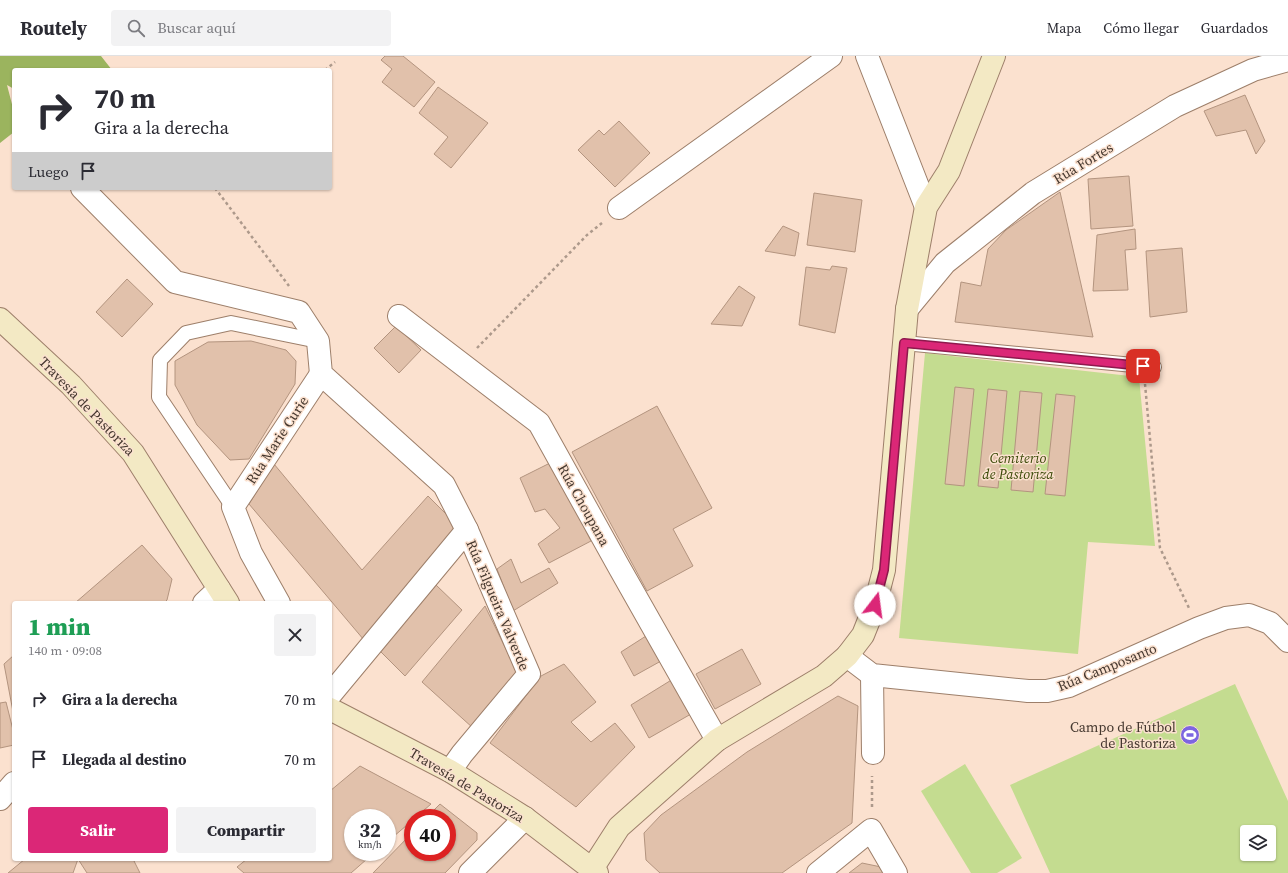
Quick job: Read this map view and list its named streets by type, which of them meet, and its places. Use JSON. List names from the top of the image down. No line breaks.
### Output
{"streets":{"street":["Rúa Fortes","Travesía de Pastoriza","Rúa Marie Curie","Rúa Choupana","Rúa Filgueira Valverde","Rúa Camposanto"]},"crossings":[["Travesía de Pastoriza","Rúa Filgueira Valverde"]],"parks":["Cemiterio de Pastoriza"],"places":{"sports":["Campo de Fútbol de Pastoriza"]},"page":{"header":"Routely","search":"Buscar aquí","nav":["Mapa","Cómo llegar","Guardados"],"turn":["70 m","Gira a la derecha"],"then":"Luego","heading":["1 min","140 m · 09:08"],"list":[{"name":"Gira a la derecha","value":"70 m"},{"name":"Llegada al destino","value":"70 m"}],"buttons":["Salir","Compartir"],"speed":"32 km/h","limit":"40"}}
